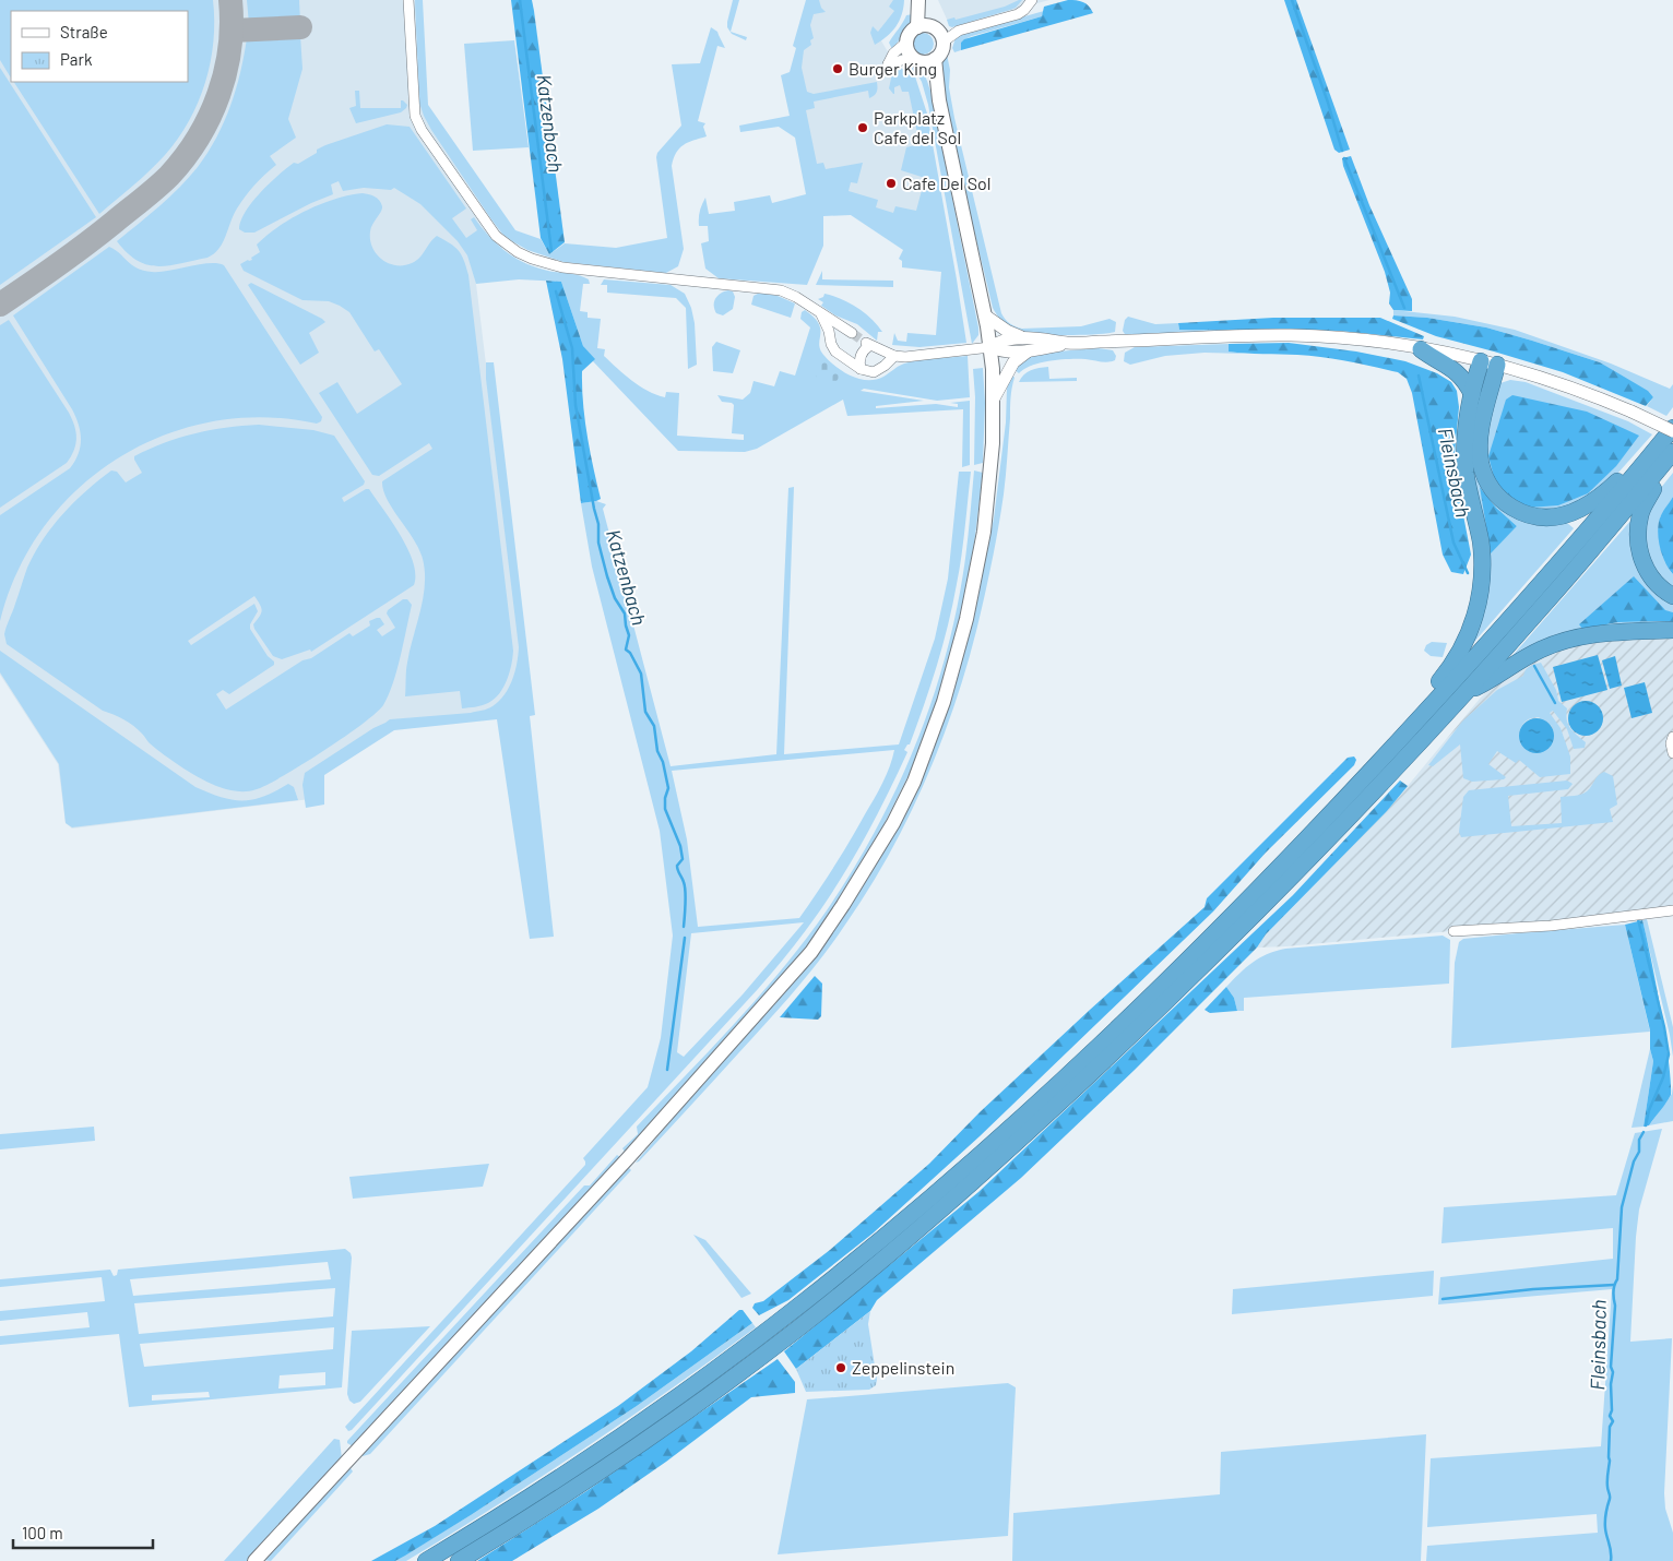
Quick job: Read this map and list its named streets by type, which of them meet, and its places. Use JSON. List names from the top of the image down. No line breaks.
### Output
{"water":["Katzenbach","Fleinsbach"],"places":["Burger King","Parkplatz Cafe del Sol","Cafe Del Sol","Zeppelinstein"],"legend":["Straße","Park"],"scale_bar":"100 m"}
